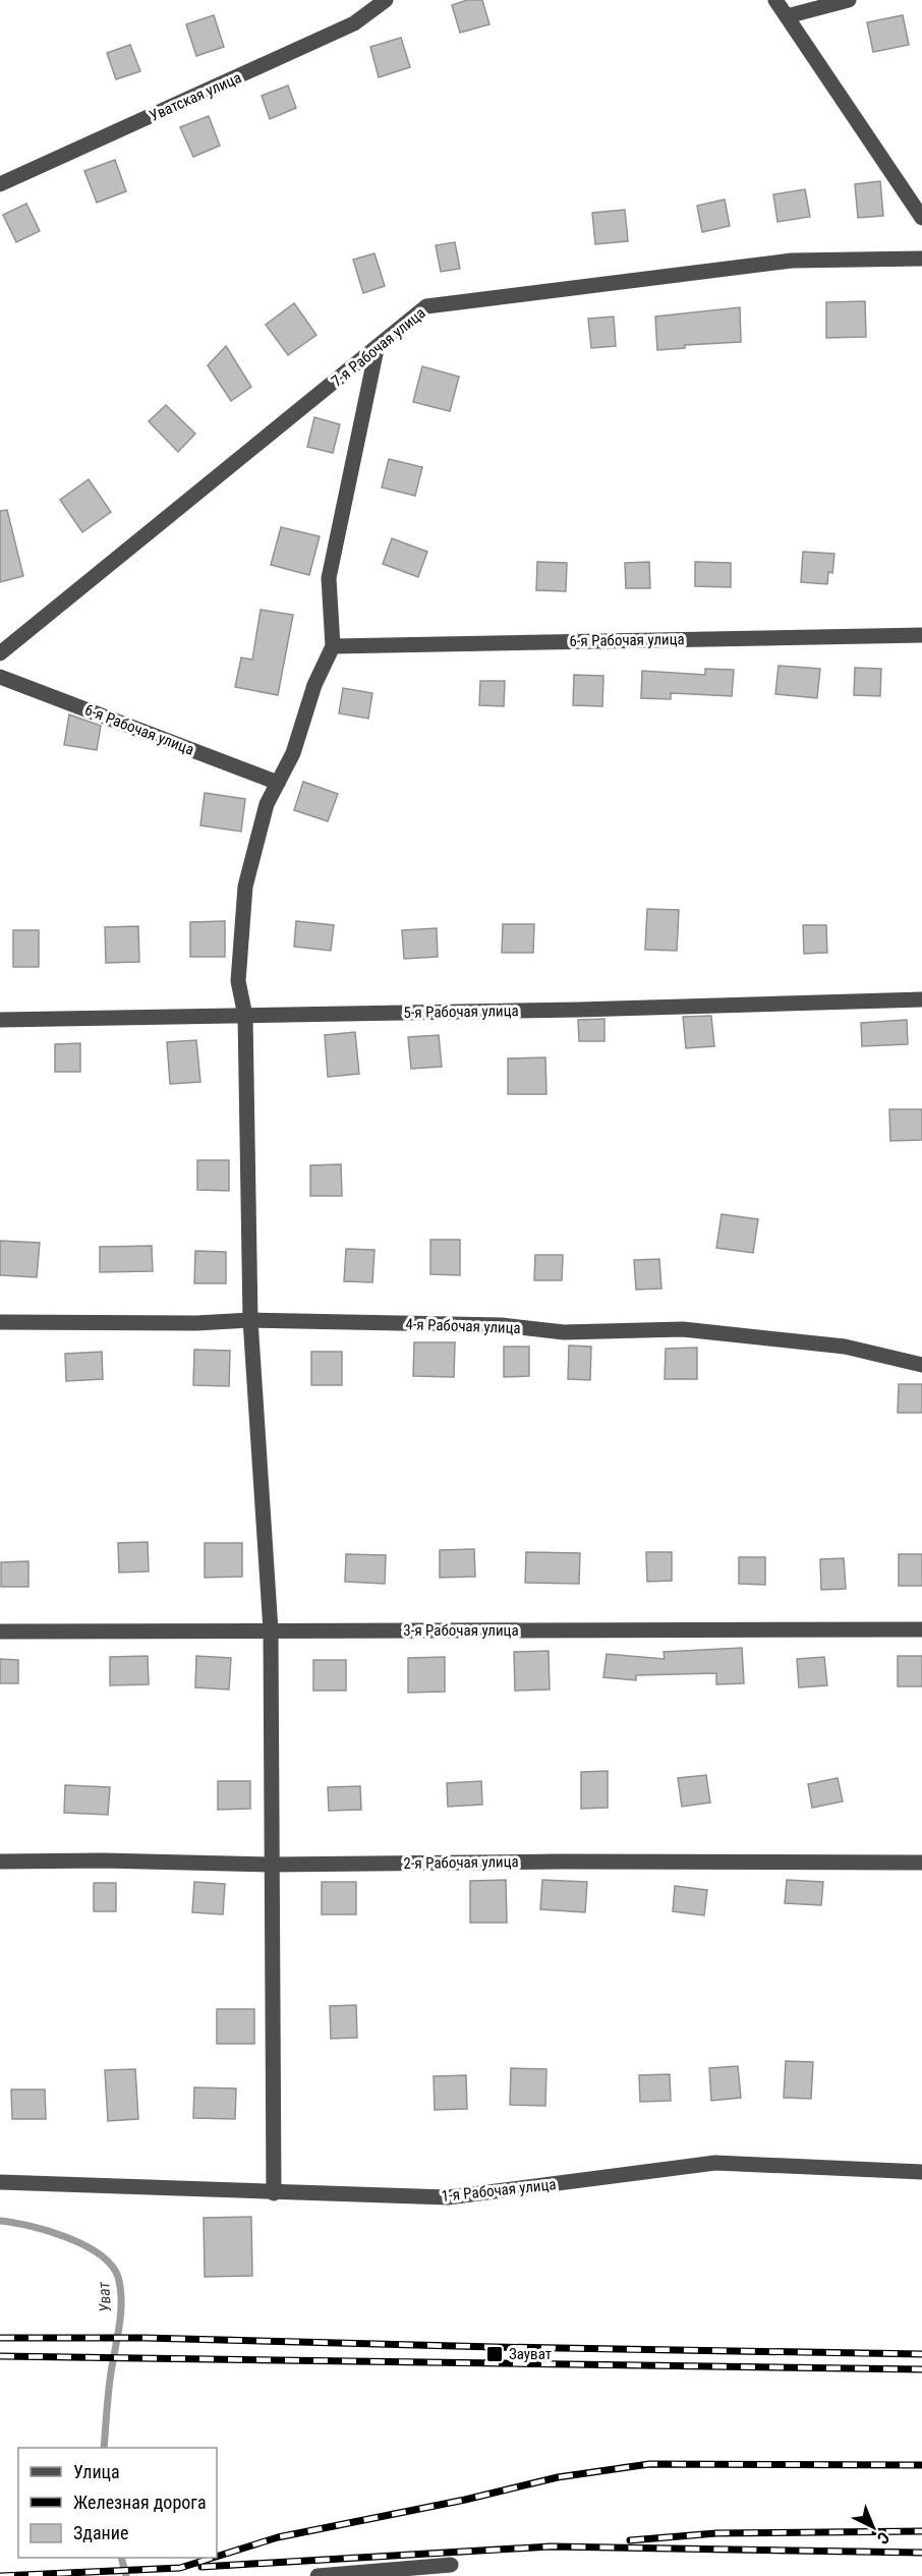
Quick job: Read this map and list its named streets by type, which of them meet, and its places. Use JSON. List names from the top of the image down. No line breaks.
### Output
{"streets":{"street":["Уватская улица","7-я Рабочая улица","6-я Рабочая улица","5-я Рабочая улица","4-я Рабочая улица","3-я Рабочая улица","2-я Рабочая улица","1-я Рабочая улица"]},"water":["Уват"],"places":{"transit":["Зауват"]},"legend":["Улица","Железная дорога","Здание"],"north":"bottom right"}
